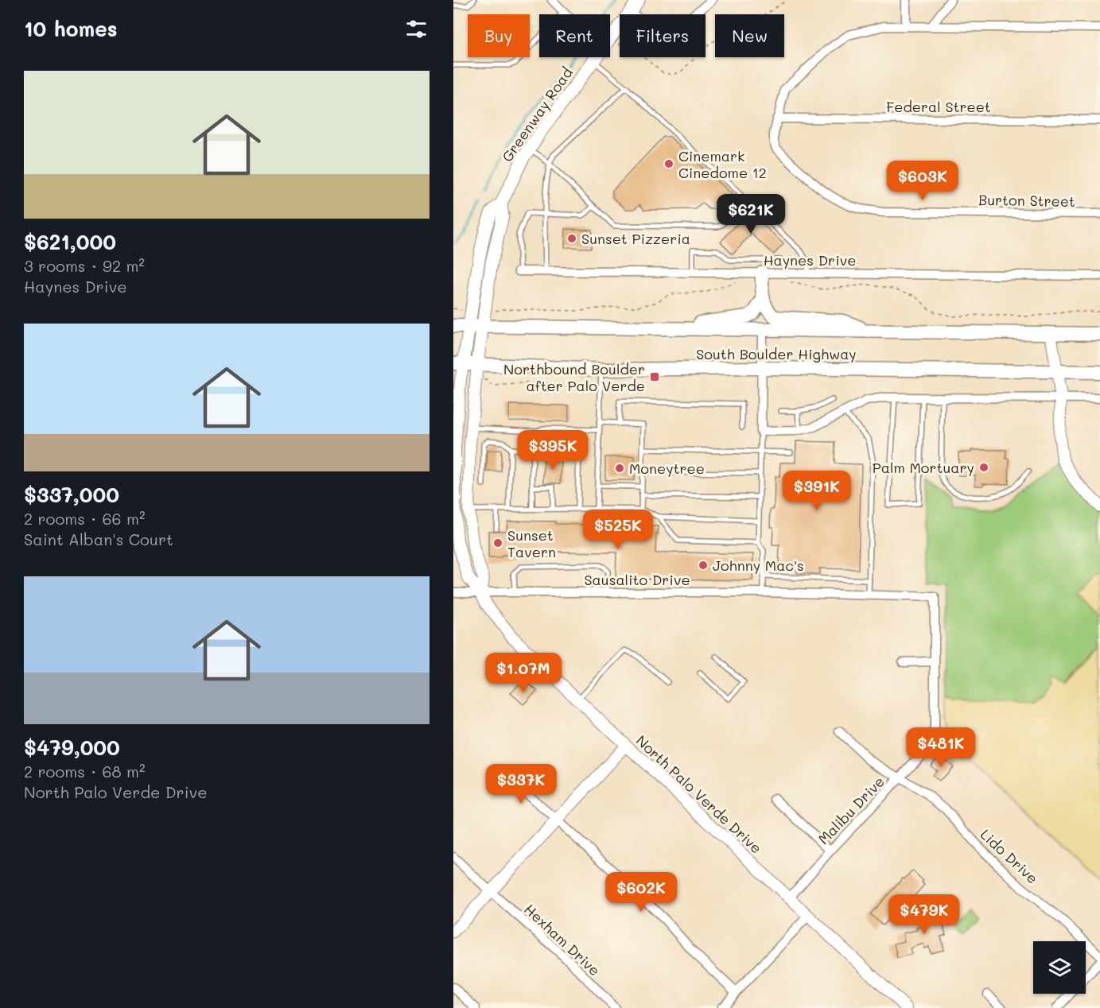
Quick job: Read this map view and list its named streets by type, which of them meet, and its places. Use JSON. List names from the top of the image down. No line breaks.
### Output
{"streets":{"main road":["Greenway Road","South Boulder Highway"],"street":["Federal Street","Burton Street","Haynes Drive","Sausalito Drive","North Palo Verde Drive","Malibu Drive","Lido Drive","Hexham Drive"]},"crossings":[["Federal Street","Burton Street"],["Greenway Road","South Boulder Highway"],["Greenway Road","North Palo Verde Drive"],["South Boulder Highway","North Palo Verde Drive"],["Sausalito Drive","North Palo Verde Drive"],["Sausalito Drive","Malibu Drive"],["North Palo Verde Drive","Malibu Drive"],["Malibu Drive","Lido Drive"]],"places":{"other":["Cinemark Cinedome 12","Sunset Pizzeria","Palm Mortuary","Moneytree","Sunset Tavern","Johnny Mac's"],"transit":["Northbound Boulder after Palo Verde"]},"page":{"heading":"10 homes","chip":["Buy","Rent","Filters","New"],"list":[{"name":"$621,000","note":"3 rooms · 92 m² · Haynes Drive"},{"name":"$337,000","note":"2 rooms · 66 m² · Saint Alban's Court"},{"name":"$479,000","note":"2 rooms · 68 m² · North Palo Verde Drive"}],"price":["$603K","$621K","$395K","$391K","$525K","$1.07M","$481K","$337K","$602K","$479K"]}}
